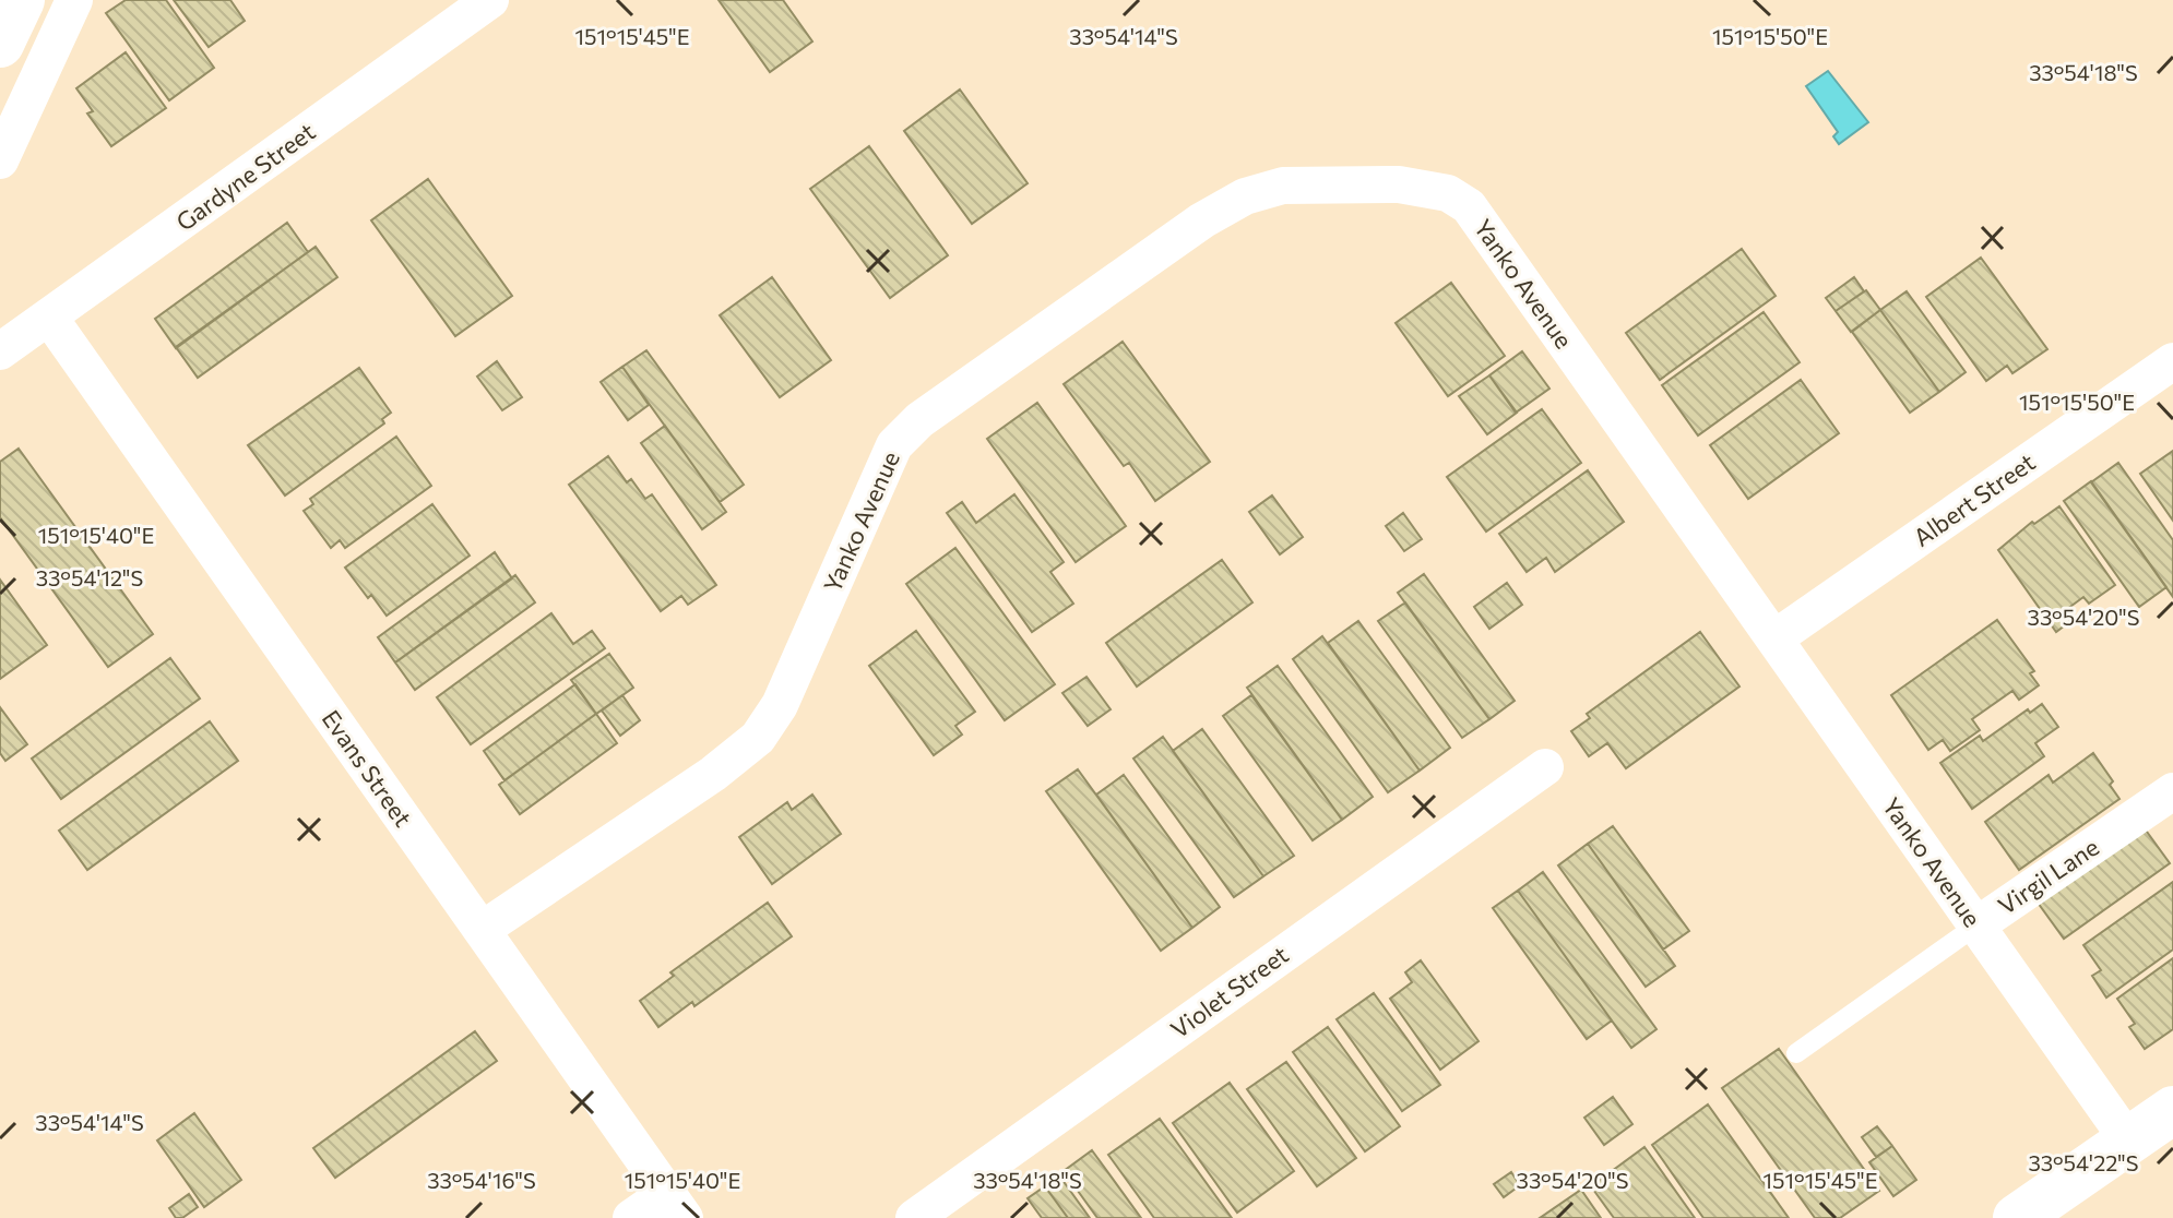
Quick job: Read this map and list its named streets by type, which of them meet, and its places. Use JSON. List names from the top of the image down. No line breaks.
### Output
{"streets":{"street":["Gardyne Street","Yanko Avenue","Albert Street","Evans Street","Virgil Lane","Violet Street"]},"crossings":[["Gardyne Street","Evans Street"],["Yanko Avenue","Albert Street"],["Yanko Avenue","Evans Street"],["Yanko Avenue","Virgil Lane"]],"coordinates":["151°15'45\"E","33°54'14\"S","151°15'50\"E","33°54'18\"S","151°15'40\"E","33°54'12\"S","33°54'20\"S","33°54'22\"S","33°54'16\"S"]}
